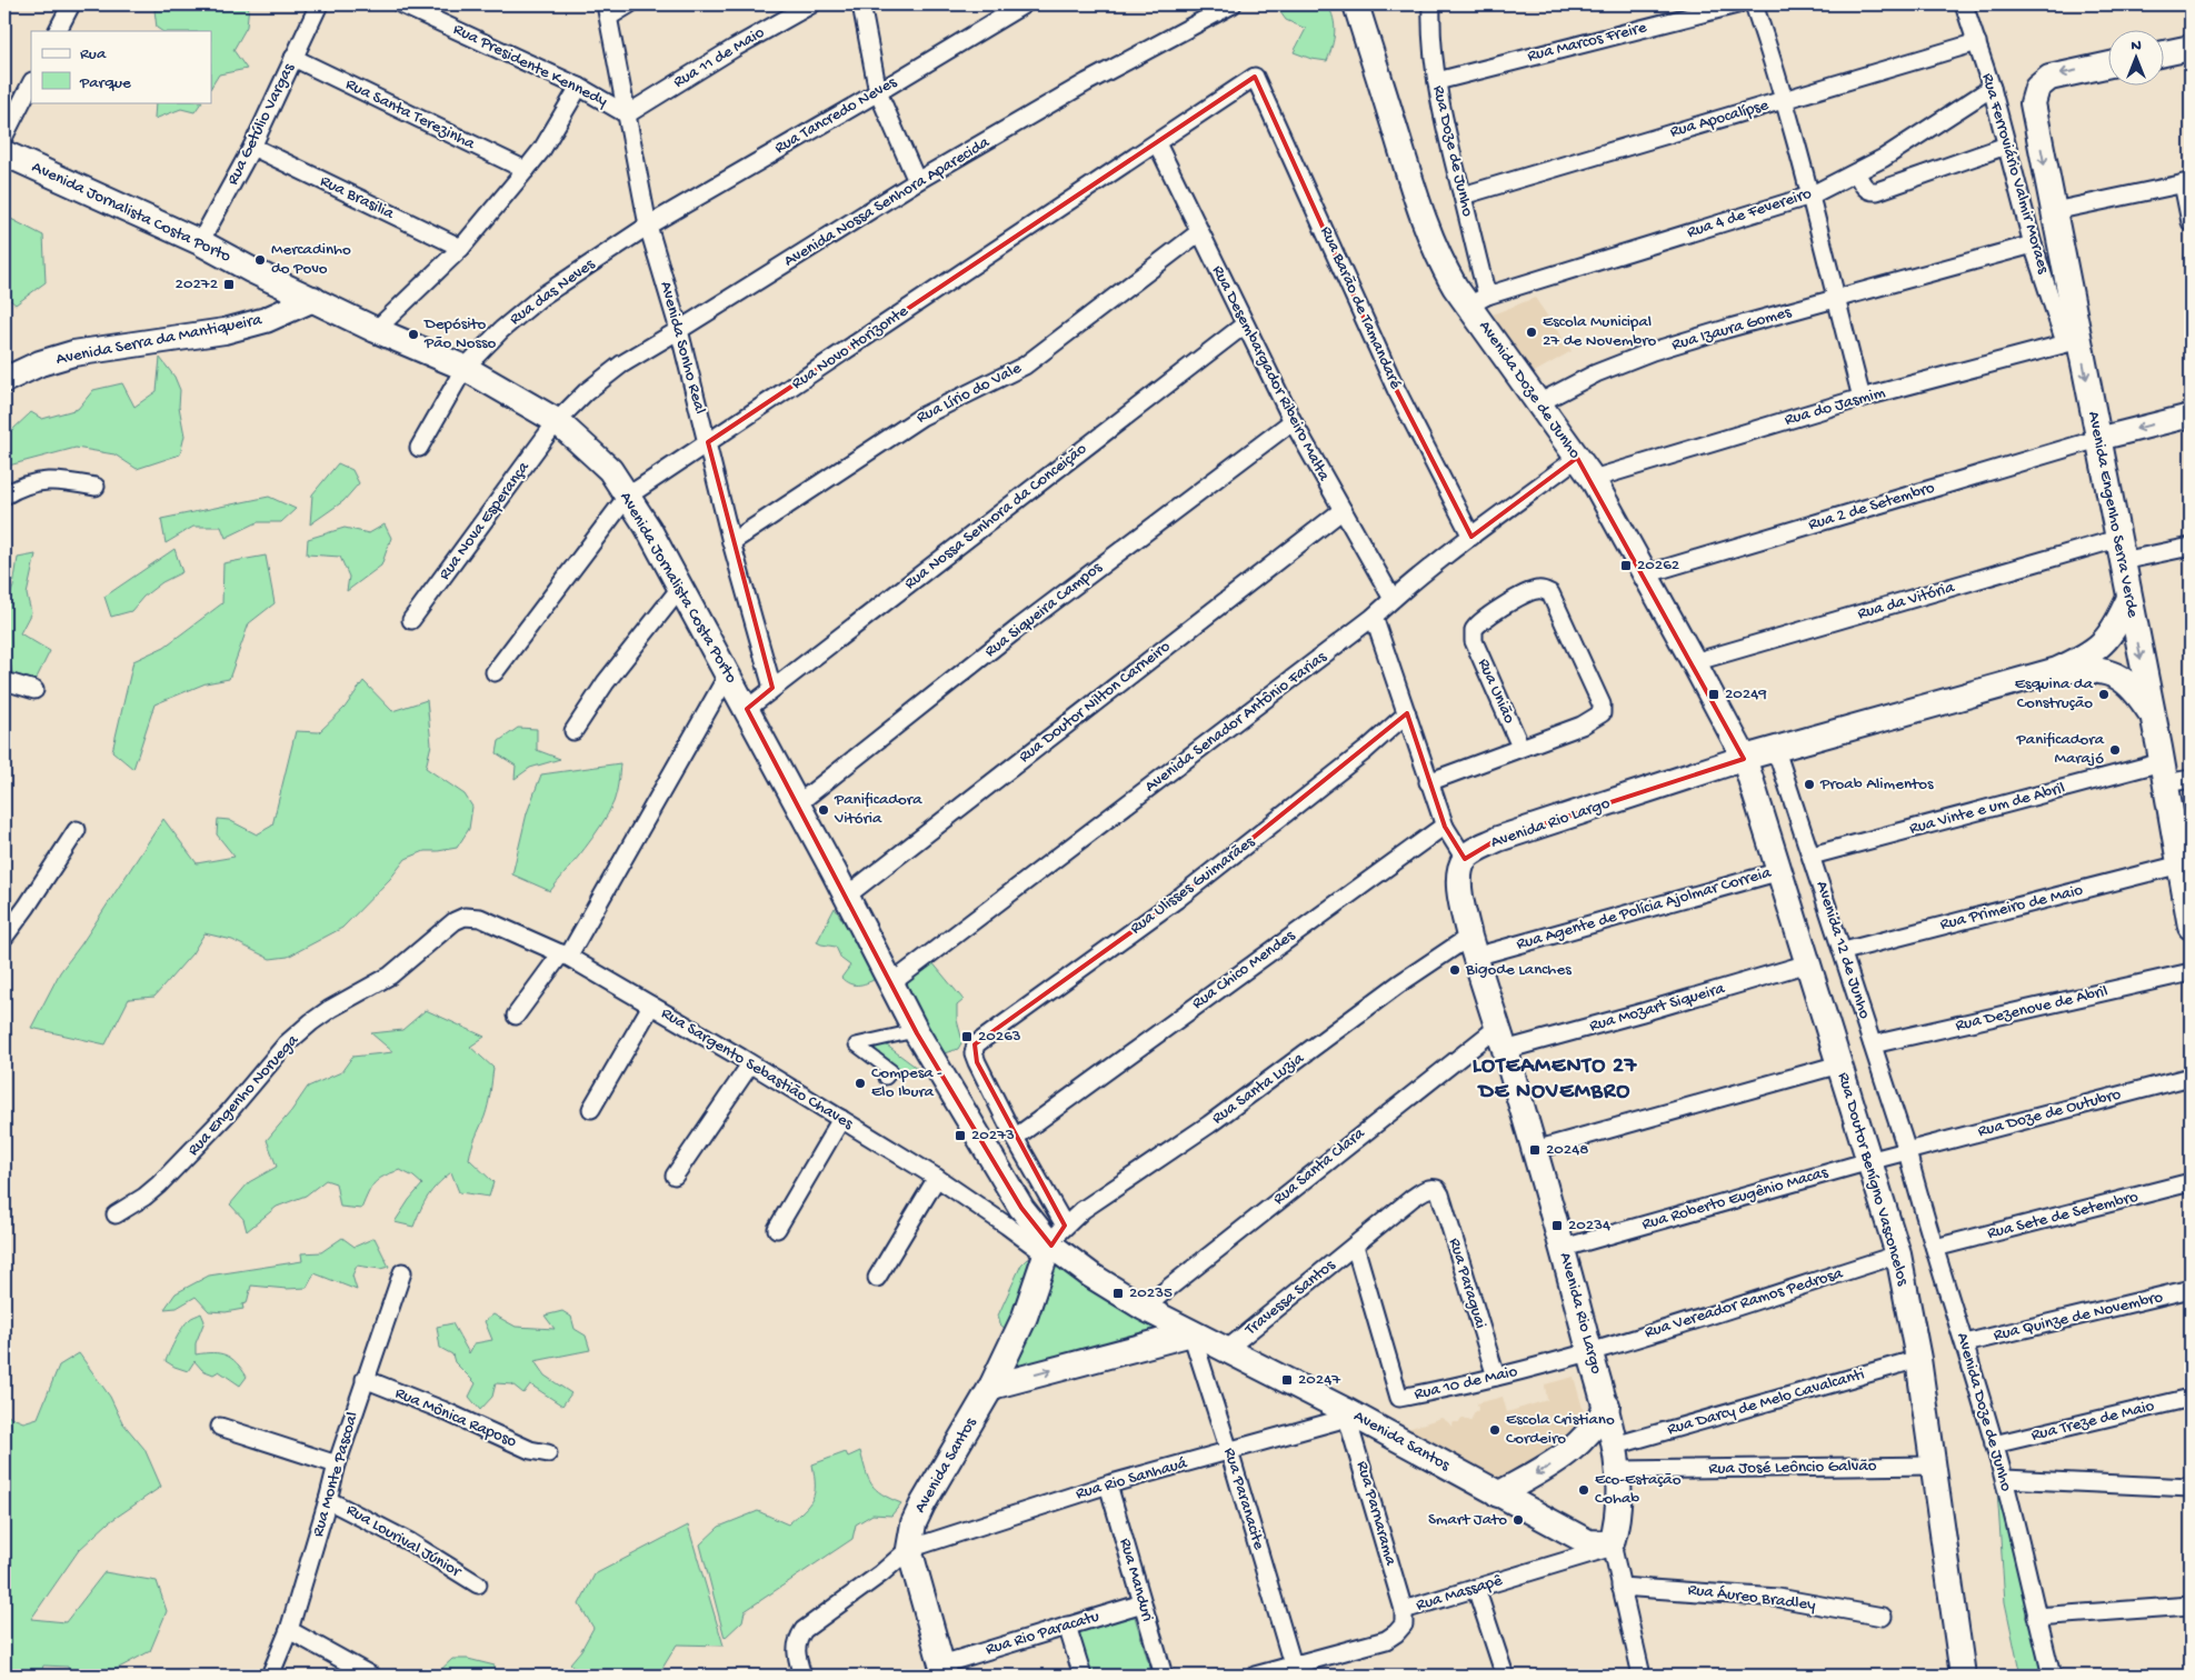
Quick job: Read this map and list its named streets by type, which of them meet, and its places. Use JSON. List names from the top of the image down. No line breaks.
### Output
{"streets":{"main road":["Avenida Jornalista Costa Porto","Avenida Serra da Mantiqueira","Avenida Doze de Junho","Avenida Engenho Serra Verde","Avenida Rio Largo","Rua Doutor Benígno Vasconcelos","Avenida Santos"],"street":["Rua Marcos Freire","Rua 11 de Maio","Rua Presidente Kennedy","Rua Santa Terezinha","Rua Tancredo Neves","Rua Apocalípse","Rua Getúlio Vargas","Rua Doze de Junho","Rua Ferroviário Valmir Moraes","Rua Brasilia","Avenida Nossa Senhora Aparecida","Rua 4 de Fevereiro","Rua das Neves","Rua Barão de Tamandaré","Rua Izaura Gomes","Avenida Sonho Real","Rua Novo Horizonte","Rua Desembargador Ribeiro Malta","Rua Lírio do Vale","Rua do Jasmim","Rua 2 de Setembro","Rua Nossa Senhora da Conceição","Rua Nova Esperança","Rua da Vitória","Rua Siqueira Campos","Rua União","Rua Doutor Nilton Carneiro","Avenida Senador Antônio Farias","Rua Vinte e um de Abril","Rua Ulisses Guimarães","Rua Primeiro de Maio","Rua Agente de Polícia Ajolmar Correia","Avenida 12 de Junho","Rua Chico Mendes","Rua Mozart Siqueira","Rua Dezenove de Abril","Rua Sargento Sebastião Chaves","Rua Santa Luzia","Rua Engenho Noruega","Rua Doze de Outubro","Rua Santa Clara","Rua Roberto Eugênio Macas","Rua Sete de Setembro","Rua Paraguai","Travessa Santos","Rua Vereador Ramos Pedrosa","Rua Quinze de Novembro","Rua 10 de Maio","Rua Darcy de Melo Cavalcanti","Rua Mônica Raposo","Rua Treze de Maio","Rua José Leôncio Galvão","Rua Monte Pascoal","Rua Rio Sanhauá","Rua Paranacite","Rua Parnarama","Rua Lourival Júnior","Rua Manduri","Rua Massapê","Rua Áureo Bradley","Rua Rio Paracatu"]},"crossings":[["Rua Marcos Freire","Rua Doze de Junho"],["Rua 11 de Maio","Rua Presidente Kennedy"],["Rua 11 de Maio","Avenida Sonho Real"],["Rua Presidente Kennedy","Avenida Sonho Real"],["Rua Santa Terezinha","Rua Getúlio Vargas"],["Rua Tancredo Neves","Rua das Neves"],["Rua Tancredo Neves","Avenida Sonho Real"],["Rua Apocalípse","Rua Doze de Junho"],["Rua Apocalípse","Rua Ferroviário Valmir Moraes"],["Rua Getúlio Vargas","Rua Brasilia"],["Rua Getúlio Vargas","Avenida Jornalista Costa Porto"],["Rua Doze de Junho","Rua 4 de Fevereiro"],["Rua Doze de Junho","Avenida Doze de Junho"],["Rua Ferroviário Valmir Moraes","Rua 4 de Fevereiro"],["Rua Ferroviário Valmir Moraes","Rua Izaura Gomes"],["Rua Ferroviário Valmir Moraes","Rua do Jasmim"],["Rua Ferroviário Valmir Moraes","Avenida Engenho Serra Verde"],["Avenida Nossa Senhora Aparecida","Avenida Jornalista Costa Porto"],["Avenida Nossa Senhora Aparecida","Avenida Sonho Real"],["Avenida Nossa Senhora Aparecida","Rua Nova Esperança"],["Avenida Jornalista Costa Porto","Rua das Neves"],["Avenida Jornalista Costa Porto","Avenida Serra da Mantiqueira"],["Avenida Jornalista Costa Porto","Rua Novo Horizonte"],["Avenida Jornalista Costa Porto","Rua Nossa Senhora da Conceição"],["Avenida Jornalista Costa Porto","Rua Nova Esperança"],["Avenida Jornalista Costa Porto","Rua Siqueira Campos"],["Avenida Jornalista Costa Porto","Rua Doutor Nilton Carneiro"],["Avenida Jornalista Costa Porto","Avenida Senador Antônio Farias"],["Avenida Jornalista Costa Porto","Rua Sargento Sebastião Chaves"],["Avenida Jornalista Costa Porto","Rua Santa Luzia"],["Avenida Jornalista Costa Porto","Avenida Santos"],["Rua 4 de Fevereiro","Avenida Doze de Junho"],["Rua das Neves","Avenida Sonho Real"],["Rua Barão de Tamandaré","Rua Novo Horizonte"],["Rua Barão de Tamandaré","Avenida Senador Antônio Farias"],["Rua Izaura Gomes","Avenida Doze de Junho"],["Avenida Sonho Real","Rua Novo Horizonte"],["Avenida Sonho Real","Rua Lírio do Vale"],["Avenida Sonho Real","Rua Nossa Senhora da Conceição"],["Rua Novo Horizonte","Rua Desembargador Ribeiro Malta"],["Rua Desembargador Ribeiro Malta","Rua Lírio do Vale"],["Rua Desembargador Ribeiro Malta","Rua Nossa Senhora da Conceição"],["Rua Desembargador Ribeiro Malta","Rua Siqueira Campos"],["Rua Desembargador Ribeiro Malta","Rua Doutor Nilton Carneiro"],["Rua Desembargador Ribeiro Malta","Avenida Senador Antônio Farias"],["Avenida Doze de Junho","Rua do Jasmim"],["Avenida Doze de Junho","Rua 2 de Setembro"],["Avenida Doze de Junho","Rua da Vitória"],["Avenida Doze de Junho","Avenida Senador Antônio Farias"],["Avenida Doze de Junho","Avenida Rio Largo"],["Avenida Doze de Junho","Avenida 12 de Junho"],["Avenida Doze de Junho","Rua Doze de Outubro"],["Avenida Doze de Junho","Rua Doutor Benígno Vasconcelos"],["Avenida Doze de Junho","Rua Roberto Eugênio Macas"],["Avenida Doze de Junho","Rua Sete de Setembro"],["Avenida Doze de Junho","Rua Quinze de Novembro"],["Avenida Doze de Junho","Rua Treze de Maio"],["Rua do Jasmim","Avenida Engenho Serra Verde"],["Rua 2 de Setembro","Avenida Engenho Serra Verde"],["Avenida Engenho Serra Verde","Rua da Vitória"],["Avenida Engenho Serra Verde","Rua Vinte e um de Abril"],["Avenida Engenho Serra Verde","Avenida Rio Largo"],["Avenida Engenho Serra Verde","Rua Primeiro de Maio"],["Rua Vinte e um de Abril","Avenida 12 de Junho"],["Avenida Rio Largo","Rua Agente de Polícia Ajolmar Correia"],["Avenida Rio Largo","Avenida 12 de Junho"],["Avenida Rio Largo","Rua Mozart Siqueira"],["Avenida Rio Largo","Rua Santa Luzia"],["Avenida Rio Largo","Rua Santa Clara"],["Avenida Rio Largo","Rua Doutor Benígno Vasconcelos"],["Avenida Rio Largo","Rua Roberto Eugênio Macas"],["Avenida Rio Largo","Rua Vereador Ramos Pedrosa"],["Avenida Rio Largo","Rua 10 de Maio"],["Avenida Rio Largo","Rua Darcy de Melo Cavalcanti"],["Avenida Rio Largo","Avenida Santos"],["Avenida Rio Largo","Rua José Leôncio Galvão"],["Avenida Rio Largo","Rua Massapê"],["Avenida Rio Largo","Rua Áureo Bradley"],["Rua Ulisses Guimarães","Rua Chico Mendes"],["Rua Primeiro de Maio","Avenida 12 de Junho"],["Rua Agente de Polícia Ajolmar Correia","Rua Santa Luzia"],["Rua Agente de Polícia Ajolmar Correia","Rua Doutor Benígno Vasconcelos"],["Avenida 12 de Junho","Rua Dezenove de Abril"],["Avenida 12 de Junho","Rua Doze de Outubro"],["Avenida 12 de Junho","Rua Roberto Eugênio Macas"],["Rua Mozart Siqueira","Rua Santa Clara"],["Rua Mozart Siqueira","Rua Doutor Benígno Vasconcelos"],["Rua Sargento Sebastião Chaves","Rua Santa Luzia"],["Rua Sargento Sebastião Chaves","Rua Engenho Noruega"],["Rua Sargento Sebastião Chaves","Avenida Santos"],["Rua Santa Luzia","Avenida Santos"],["Rua Doze de Outubro","Rua Roberto Eugênio Macas"],["Rua Santa Clara","Avenida Santos"],["Rua Doutor Benígno Vasconcelos","Rua Roberto Eugênio Macas"],["Rua Doutor Benígno Vasconcelos","Rua Vereador Ramos Pedrosa"],["Rua Doutor Benígno Vasconcelos","Rua Darcy de Melo Cavalcanti"],["Rua Doutor Benígno Vasconcelos","Rua José Leôncio Galvão"],["Rua Paraguai","Travessa Santos"],["Rua Paraguai","Rua 10 de Maio"],["Travessa Santos","Rua 10 de Maio"],["Travessa Santos","Avenida Santos"],["Rua Vereador Ramos Pedrosa","Rua 10 de Maio"],["Rua Darcy de Melo Cavalcanti","Rua José Leôncio Galvão"],["Rua Mônica Raposo","Rua Monte Pascoal"],["Avenida Santos","Rua Rio Sanhauá"],["Avenida Santos","Rua Paranacite"],["Avenida Santos","Rua Parnarama"],["Avenida Santos","Rua Massapê"],["Rua Monte Pascoal","Rua Lourival Júnior"],["Rua Rio Sanhauá","Rua Paranacite"],["Rua Rio Sanhauá","Rua Parnarama"],["Rua Rio Sanhauá","Rua Manduri"],["Rua Paranacite","Rua Massapê"],["Rua Parnarama","Rua Massapê"],["Rua Manduri","Rua Rio Paracatu"]],"one_way":["Avenida Engenho Serra Verde"],"districts":["LOTEAMENTO 27 DE NOVEMBRO"],"places":{"other":["Mercadinho do Povo","Escola Municipal 27 de Novembro","Depósito Pão Nosso","Esquina da Construção","Panificadora Marajó","Proab Alimentos","Panificadora Vitória","Bigode Lanches","Compesa - Elo Ibura","Escola Cristiano Cordeiro","Eco-Estação Cohab","Smart Jato"],"transit":["20272","20262","20249","20263","20273","20248","20234","20235","20247"]},"legend":["Rua","Parque"],"north":"top"}
